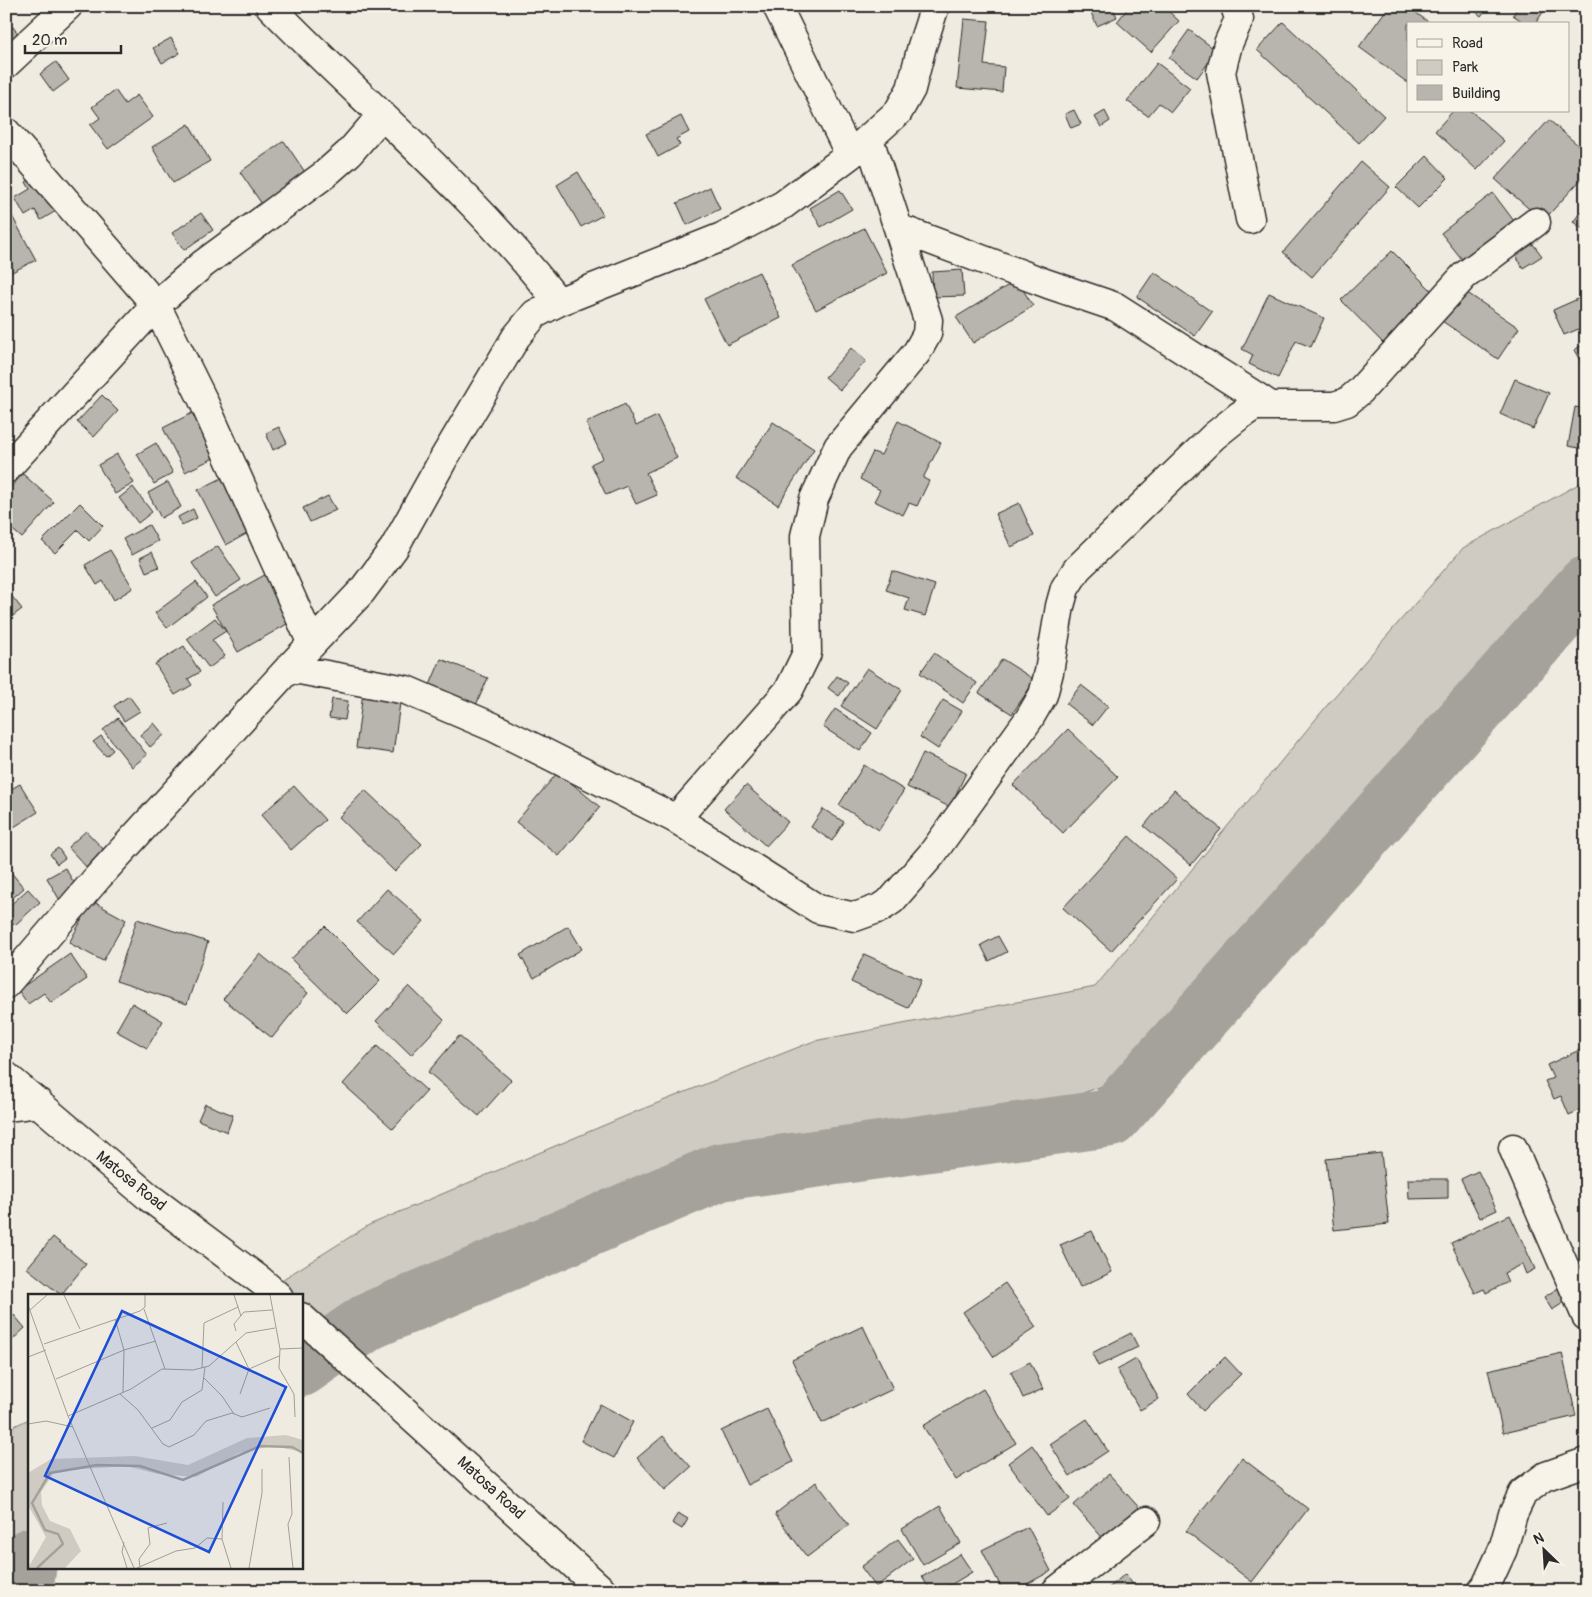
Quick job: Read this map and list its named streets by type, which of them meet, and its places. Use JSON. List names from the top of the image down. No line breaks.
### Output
{"streets":{"street":["Matosa Road"]},"legend":["Road","Park","Building"],"scale_bar":"20 m","north":"top left"}
